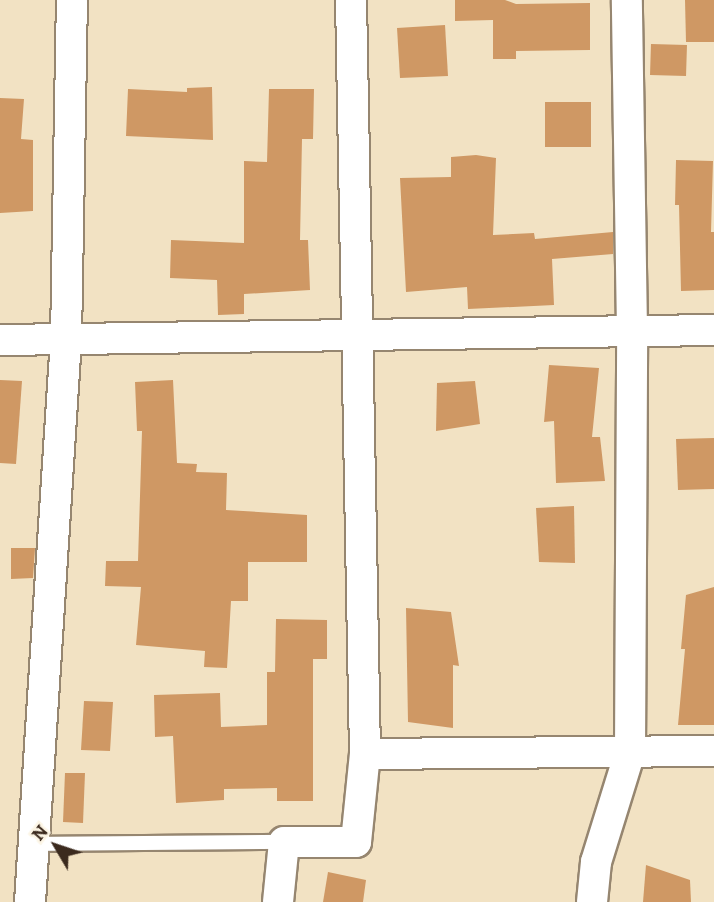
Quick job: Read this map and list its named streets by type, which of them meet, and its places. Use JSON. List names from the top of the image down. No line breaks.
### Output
{"north":"top left"}
